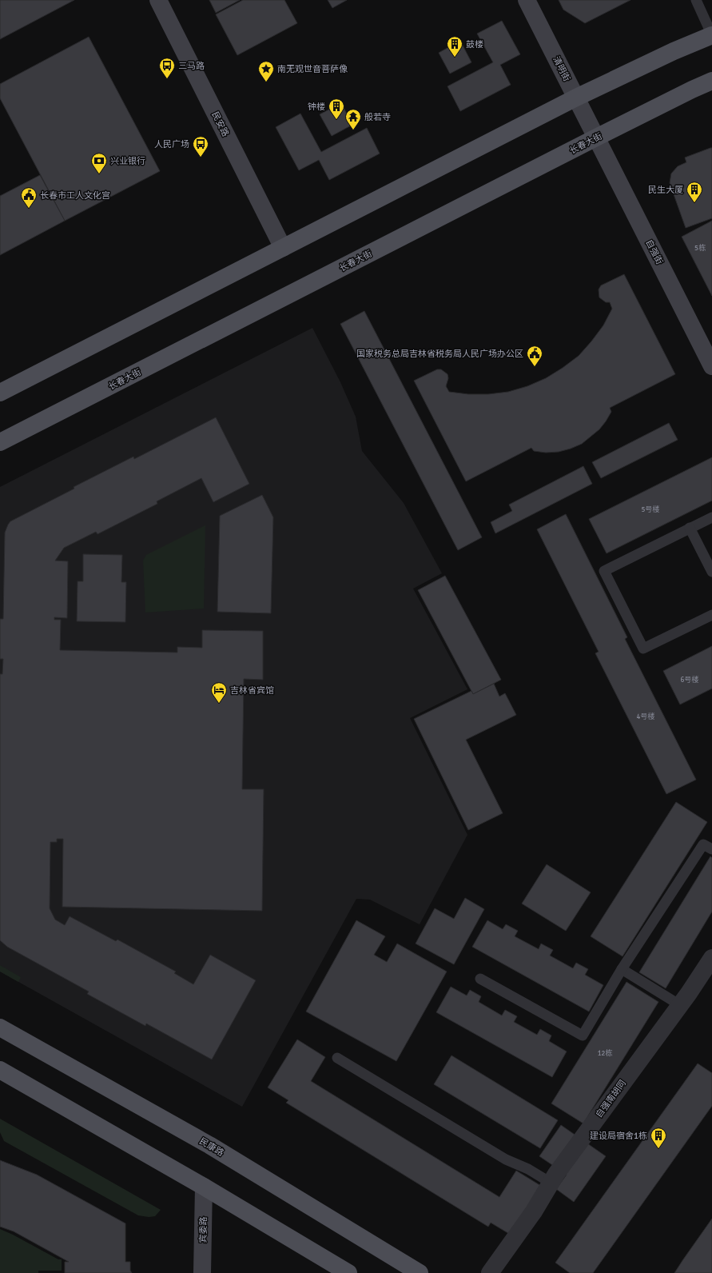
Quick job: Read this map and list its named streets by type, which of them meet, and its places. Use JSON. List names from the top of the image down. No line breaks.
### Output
{"streets":{"main road":["长春大街","民康路"],"street":["清明街","民安路","自强街","自强南胡同","宾委路"]},"crossings":[["清明街","长春大街"],["清明街","自强街"],["长春大街","自强街"]],"places":{"building":["鼓楼","钟楼","民生大厦","建设局宿舍1栋"],"bus stop":["三马路","人民广场"],"place":["南无观世音菩萨像"],"temple":["般若寺"],"bank":["兴业银行"],"public building":["长春市工人文化宫","国家税务总局吉林省税务局人民广场办公区"],"hotel":["吉林省宾馆"]},"house_numbers":["5栋","5号楼","6号楼","4号楼","12栋"]}
